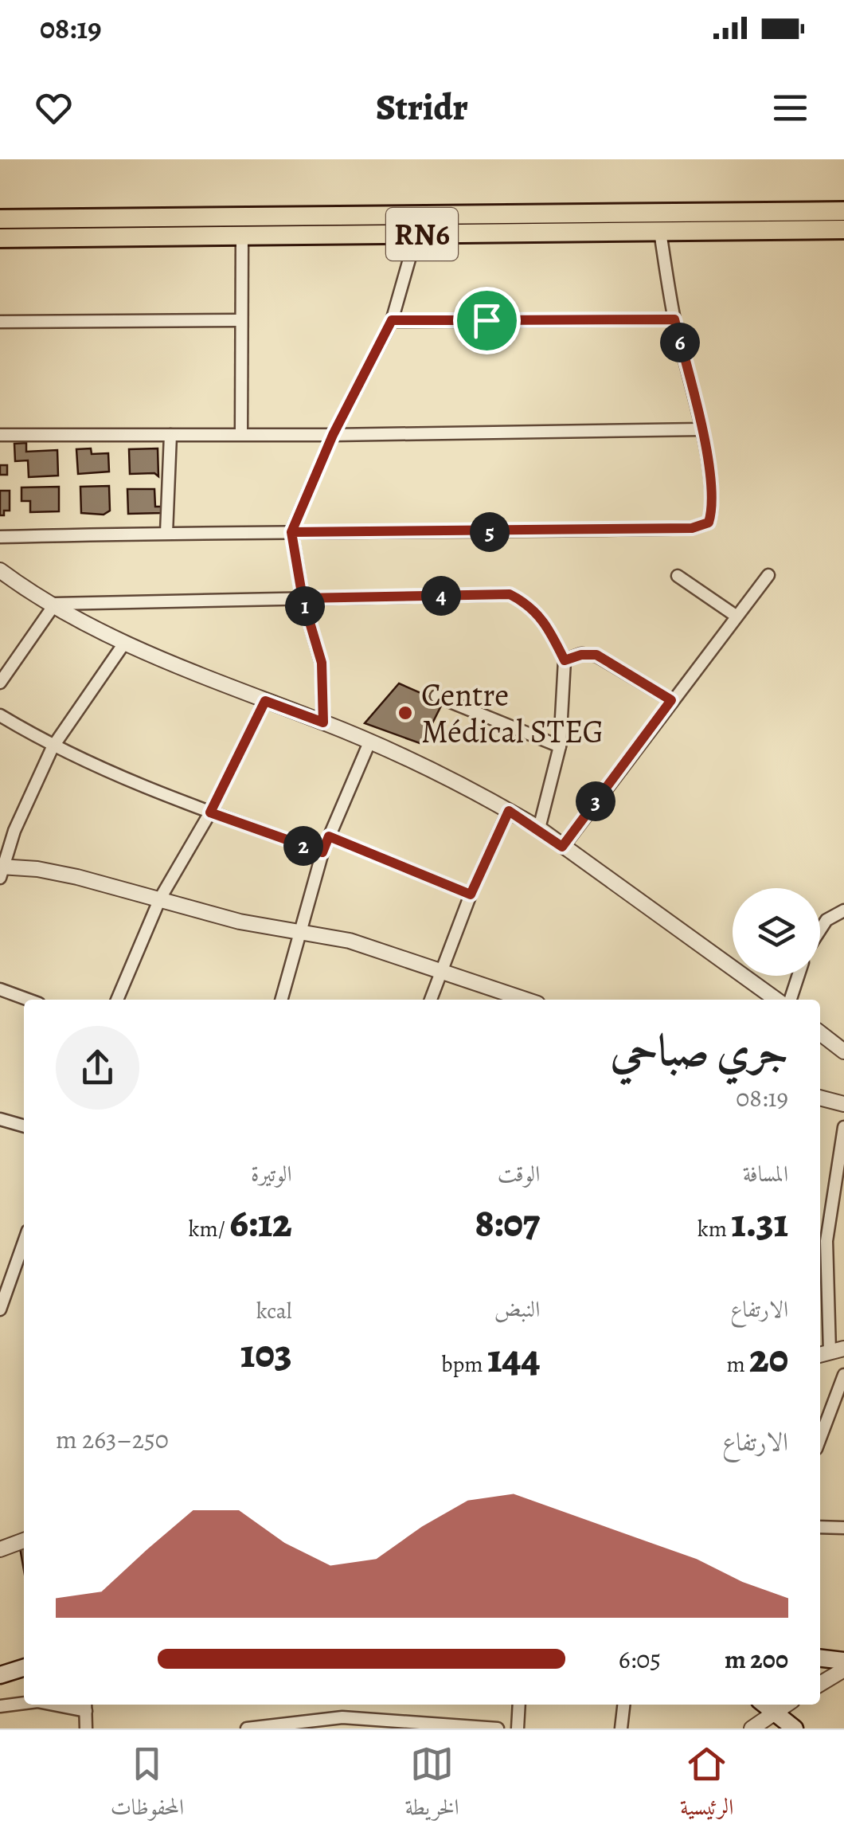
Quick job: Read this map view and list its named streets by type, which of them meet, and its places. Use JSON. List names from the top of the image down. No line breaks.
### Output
{"streets":{"highway":["RN6"]},"places":["Centre Médical STEG"],"page":{"status":"08:19","header":"Stridr","pins":["6","5","4","1","3","2"],"heading":["جري صباحي","08:19"],"stats":[["المسافة","1.31 km"],["الوقت","8:07"],["الوتيرة","6:12 /km"],["الارتفاع","20 m"],["النبض","144 bpm"],["kcal","103"]],"chart":["الارتفاع","250–263 m"],"list":[{"name":"200 m","note":"6:05"}],"tabs":["الرئيسية","الخريطة","المحفوظات"]}}
